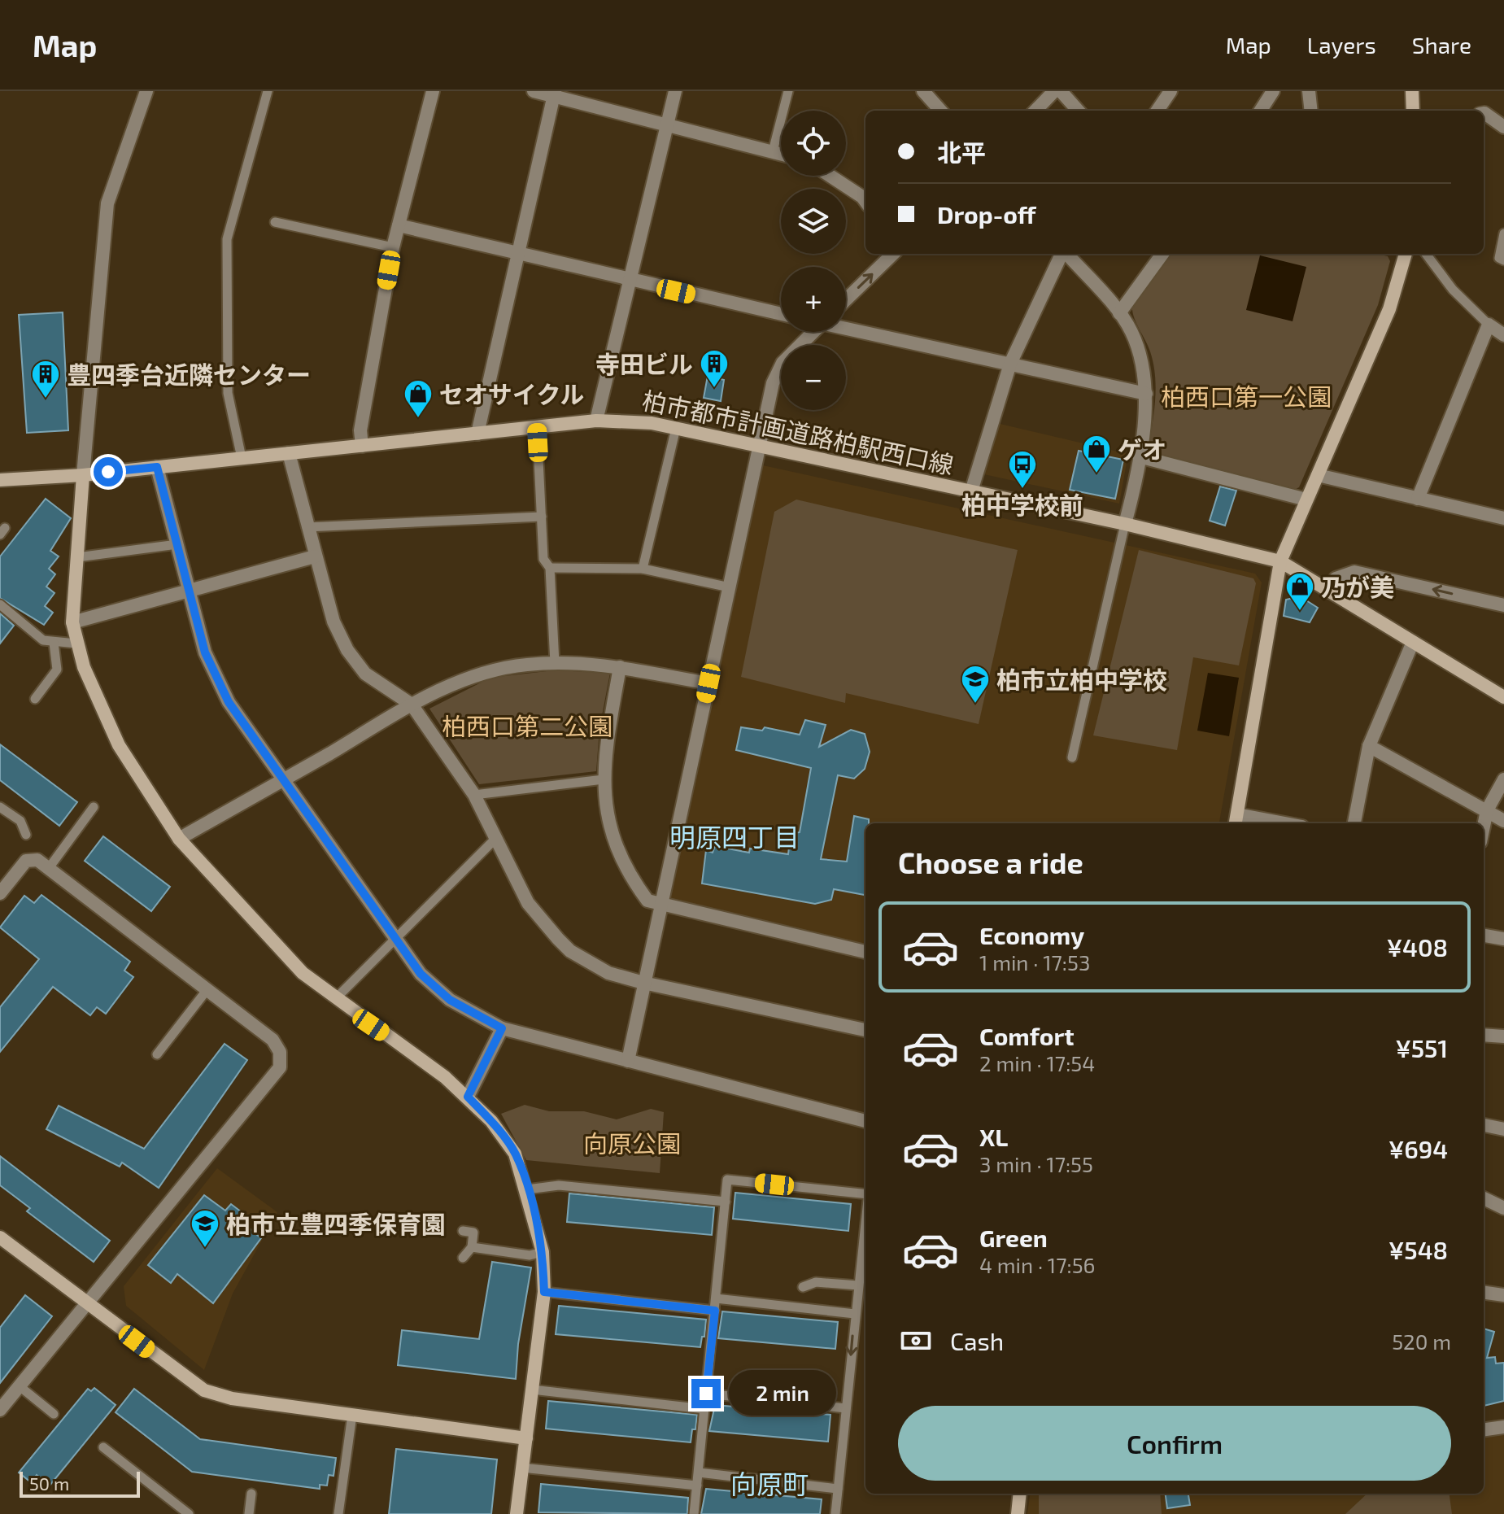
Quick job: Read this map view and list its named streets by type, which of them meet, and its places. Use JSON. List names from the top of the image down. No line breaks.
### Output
{"streets":{"street":["柏市都市計画道路柏駅西口線"]},"districts":["明原四丁目","向原町"],"parks":["柏西口第一公園","柏西口第二公園","向原公園"],"places":{"building":["寺田ビル","豊四季台近隣センター"],"shop":["セオサイクル","ゲオ","乃が美"],"bus stop":["柏中学校前"],"school or university":["柏市立柏中学校","柏市立豊四季保育園"]},"scale_bar":"50 m","page":{"header":"Map","nav":["Map","Layers","Share"],"map_buttons":["+","−"],"banner":["北平","Drop-off"],"heading":"Choose a ride","list":[{"name":"Economy","note":"1 min · 17:53","value":"¥408"},{"name":"Comfort","note":"2 min · 17:54","value":"¥551"},{"name":"XL","note":"3 min · 17:55","value":"¥694"},{"name":"Green","note":"4 min · 17:56","value":"¥548"}],"pay":["Cash","520 m"],"bubble":"2 min","buttons":"Confirm","scale":"50 m"}}
